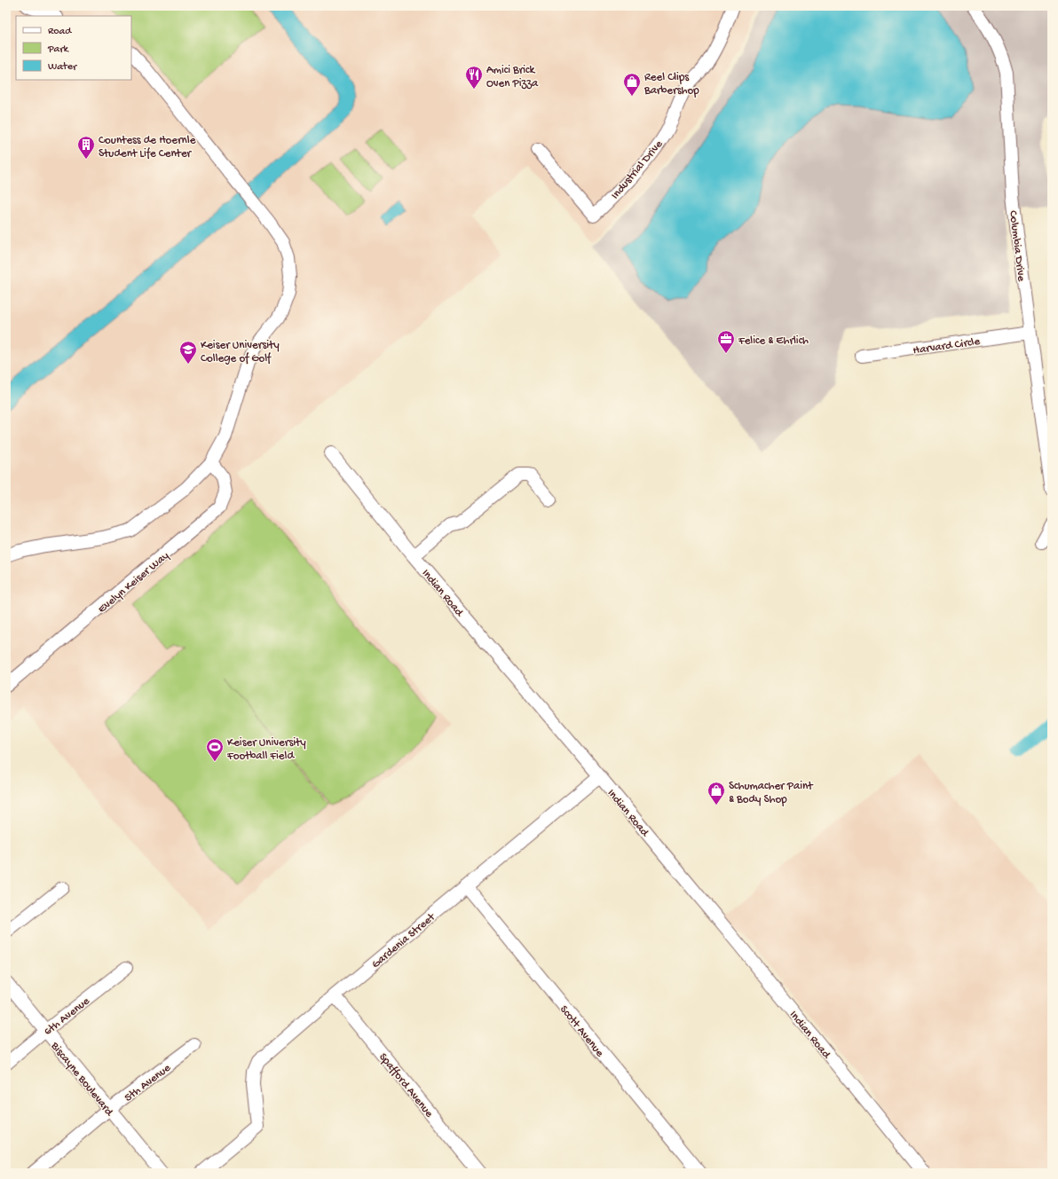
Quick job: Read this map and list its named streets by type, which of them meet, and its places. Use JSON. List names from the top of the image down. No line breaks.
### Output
{"streets":{"street":["Industrial Drive","Columbia Drive","Harvard Circle","Evelyn Keiser Way","Indian Road","Gardenia Street","6th Avenue","Scott Avenue","Biscayne Boulevard","5th Avenue","Spafford Avenue"]},"crossings":[["Columbia Drive","Harvard Circle"],["Indian Road","Gardenia Street"],["Gardenia Street","Scott Avenue"],["Gardenia Street","Spafford Avenue"],["6th Avenue","Biscayne Boulevard"],["Biscayne Boulevard","5th Avenue"]],"places":{"restaurant":["Amici Brick Oven Pizza"],"shop":["Reel Clips Barbershop","Schumacher Paint & Body Shop"],"building":["Countess de Hoernle Student Life Center"],"office":["Felice & Ehrlich"],"school or university":["Keiser University College of Golf"],"sports":["Keiser University Football Field"]},"legend":["Road","Park","Water"]}
